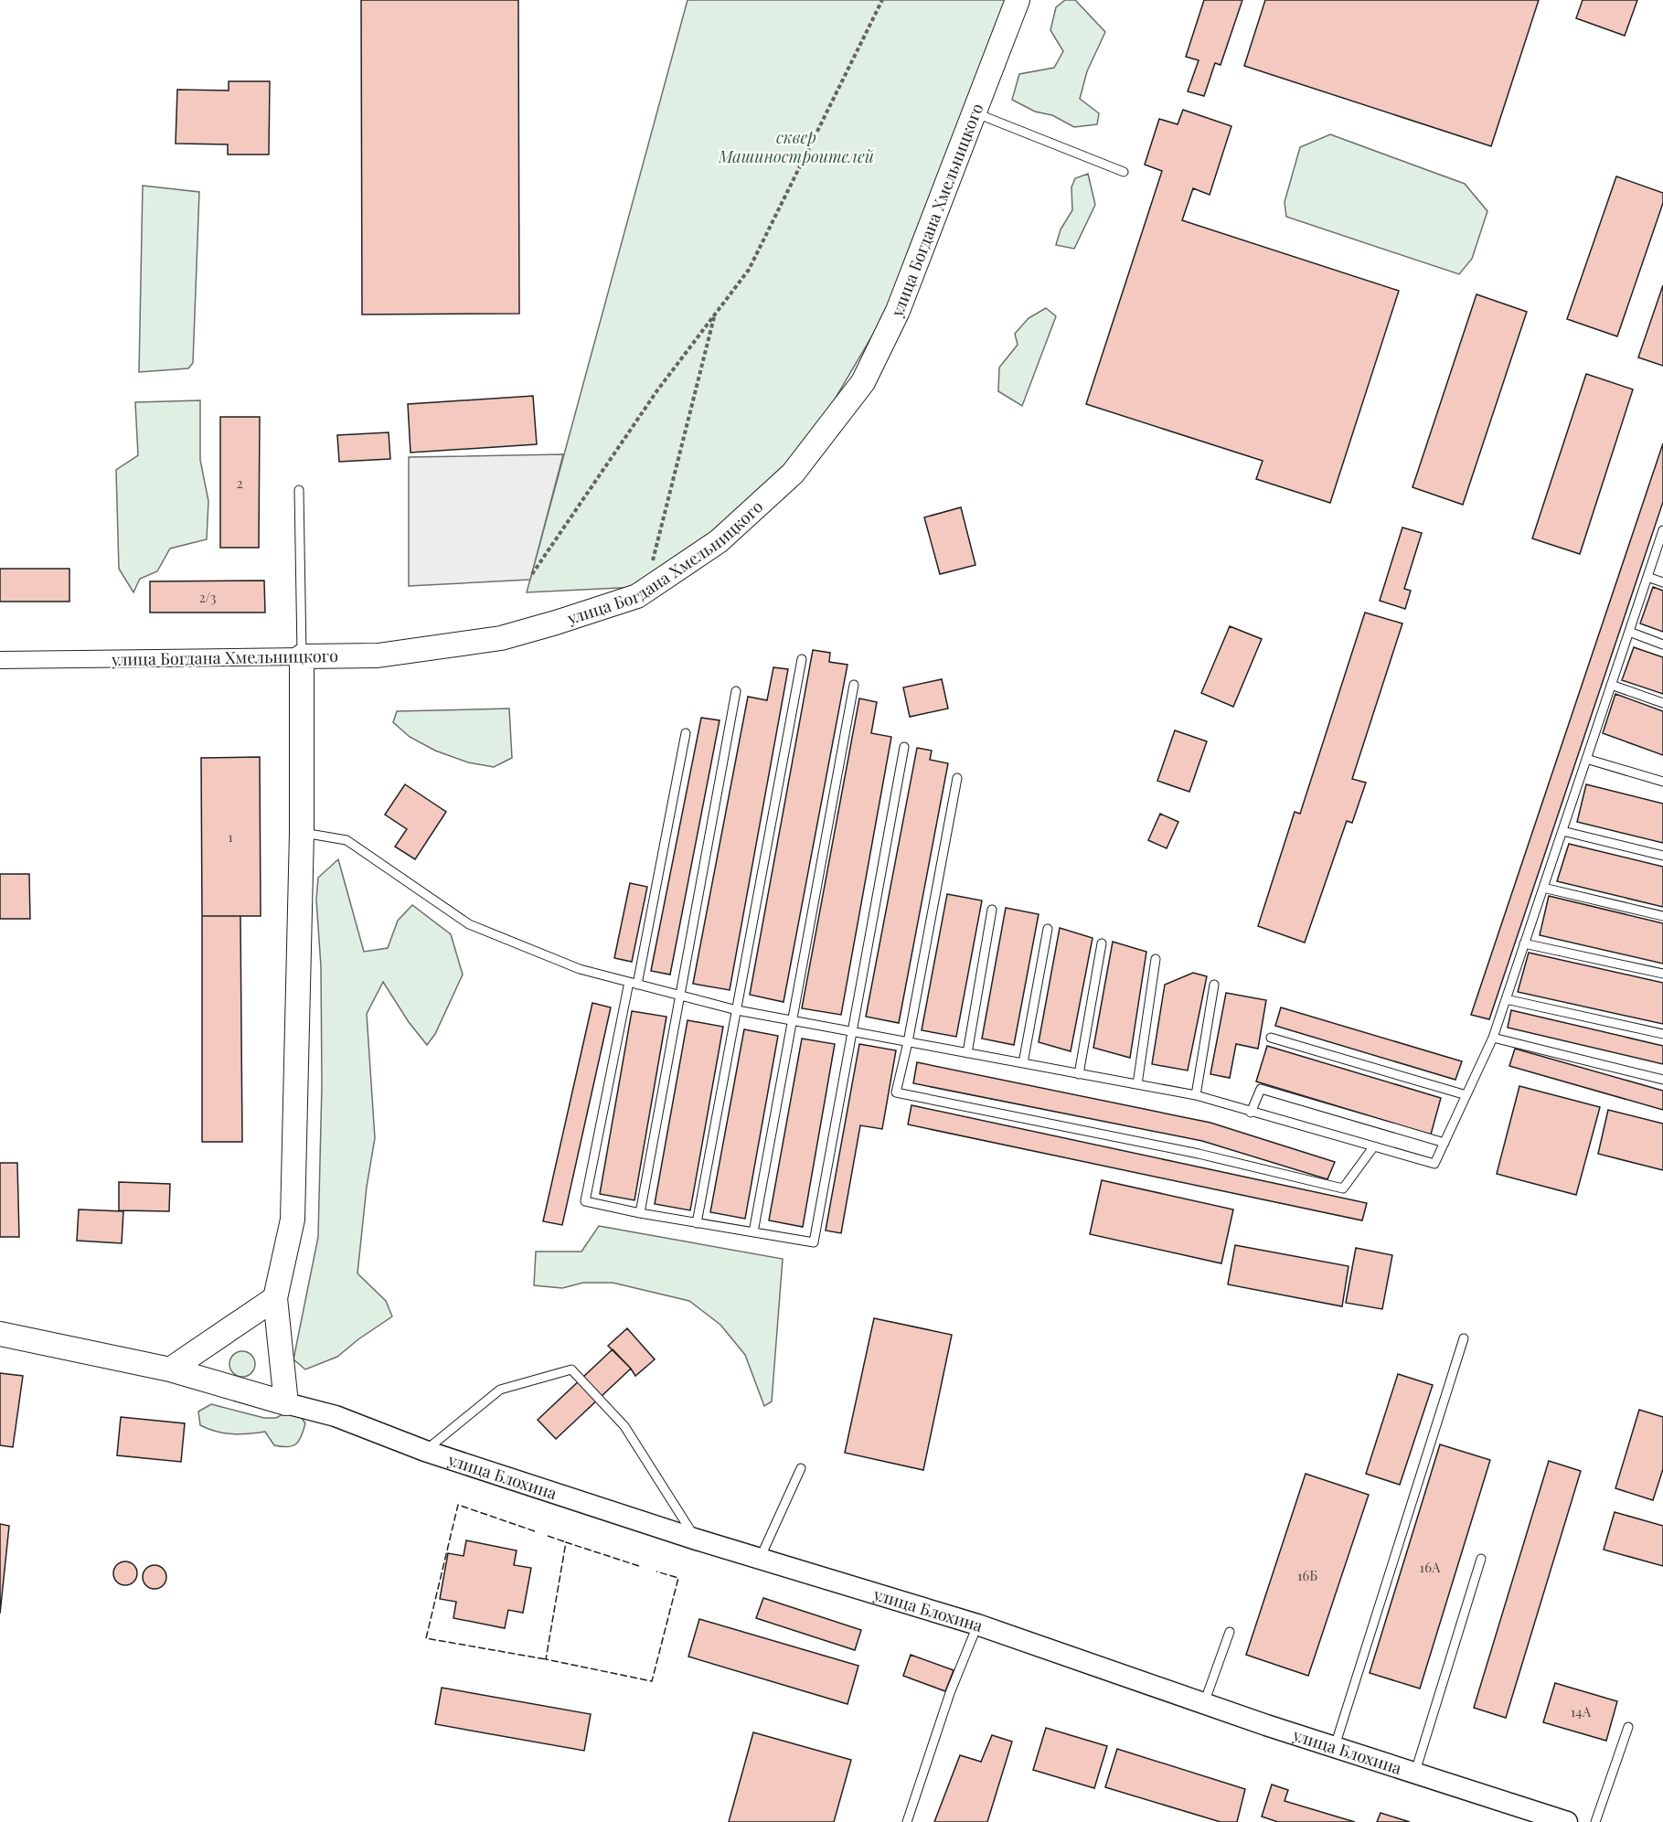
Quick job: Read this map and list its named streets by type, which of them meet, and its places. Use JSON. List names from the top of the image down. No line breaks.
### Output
{"streets":{"main road":["улица Богдана Хмельницкого","улица Блохина"]},"parks":["сквер Машиностроителей"],"house_numbers":["2","2/3","1","16А","16Б","14А"]}
